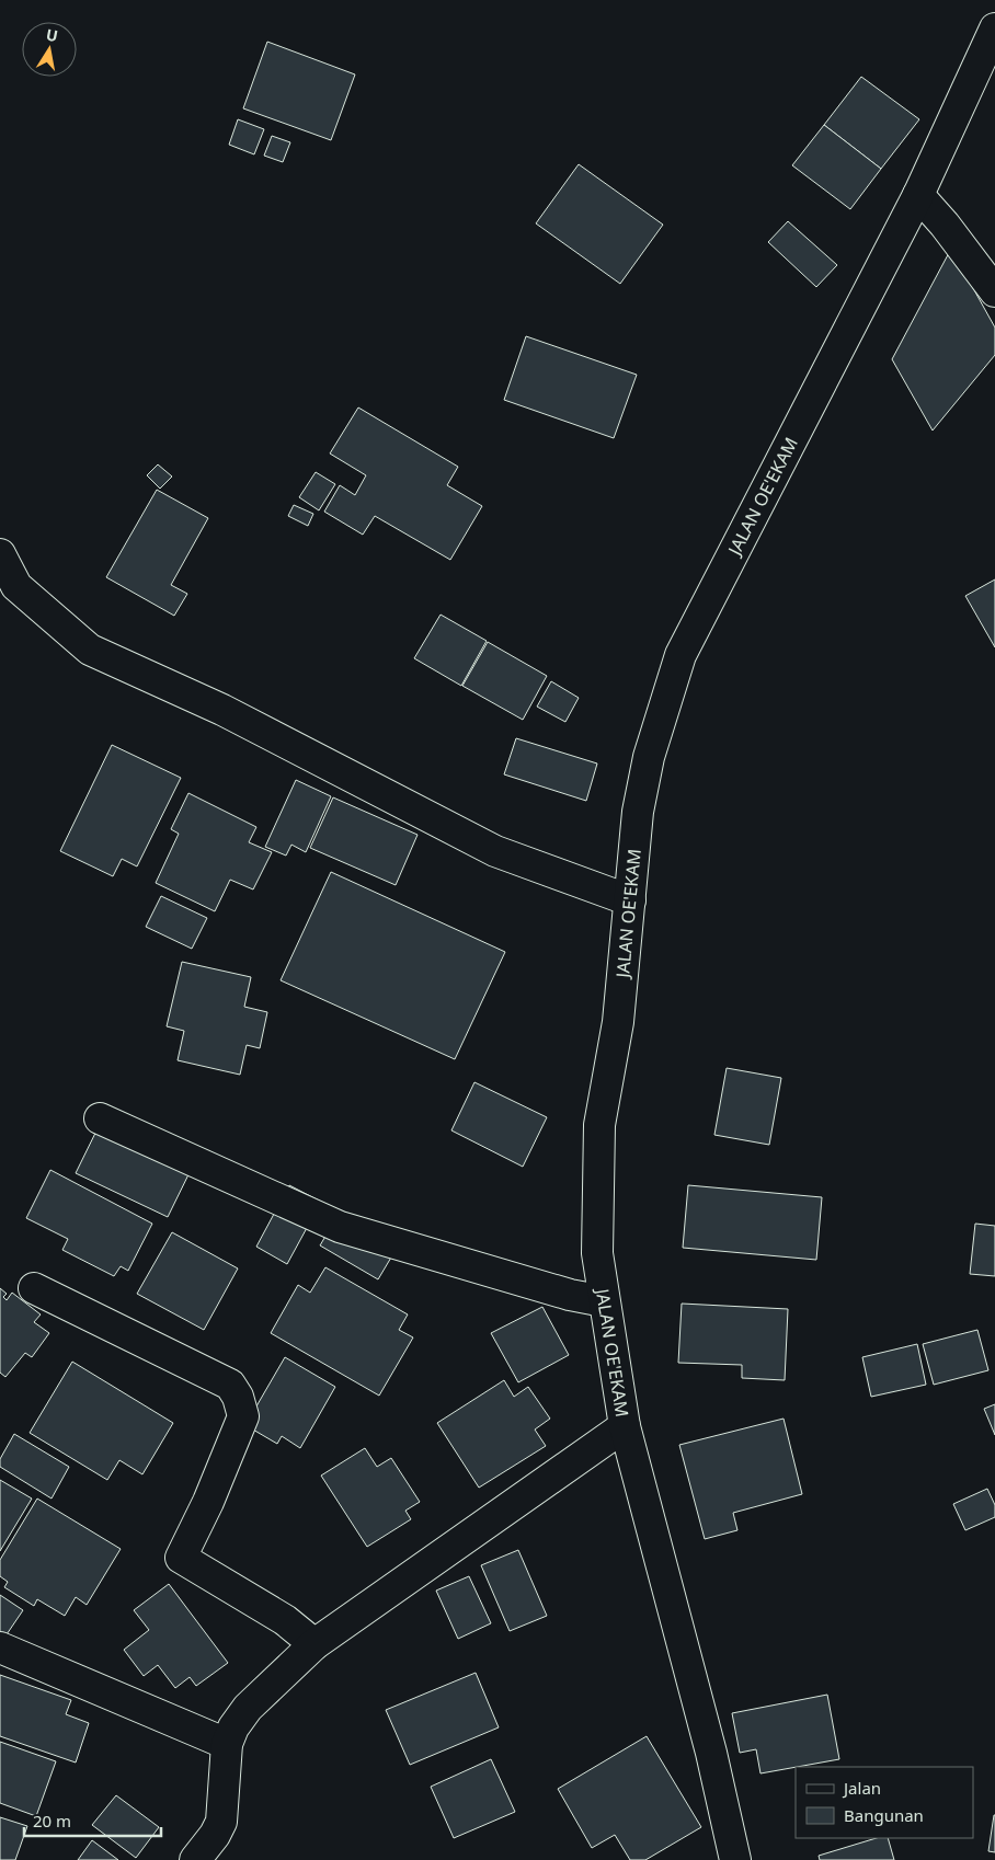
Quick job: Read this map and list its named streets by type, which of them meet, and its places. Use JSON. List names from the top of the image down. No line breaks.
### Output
{"streets":{"street":["JALAN OE'EKAM"]},"legend":["Jalan","Bangunan"],"scale_bar":"20 m","north":"top"}
